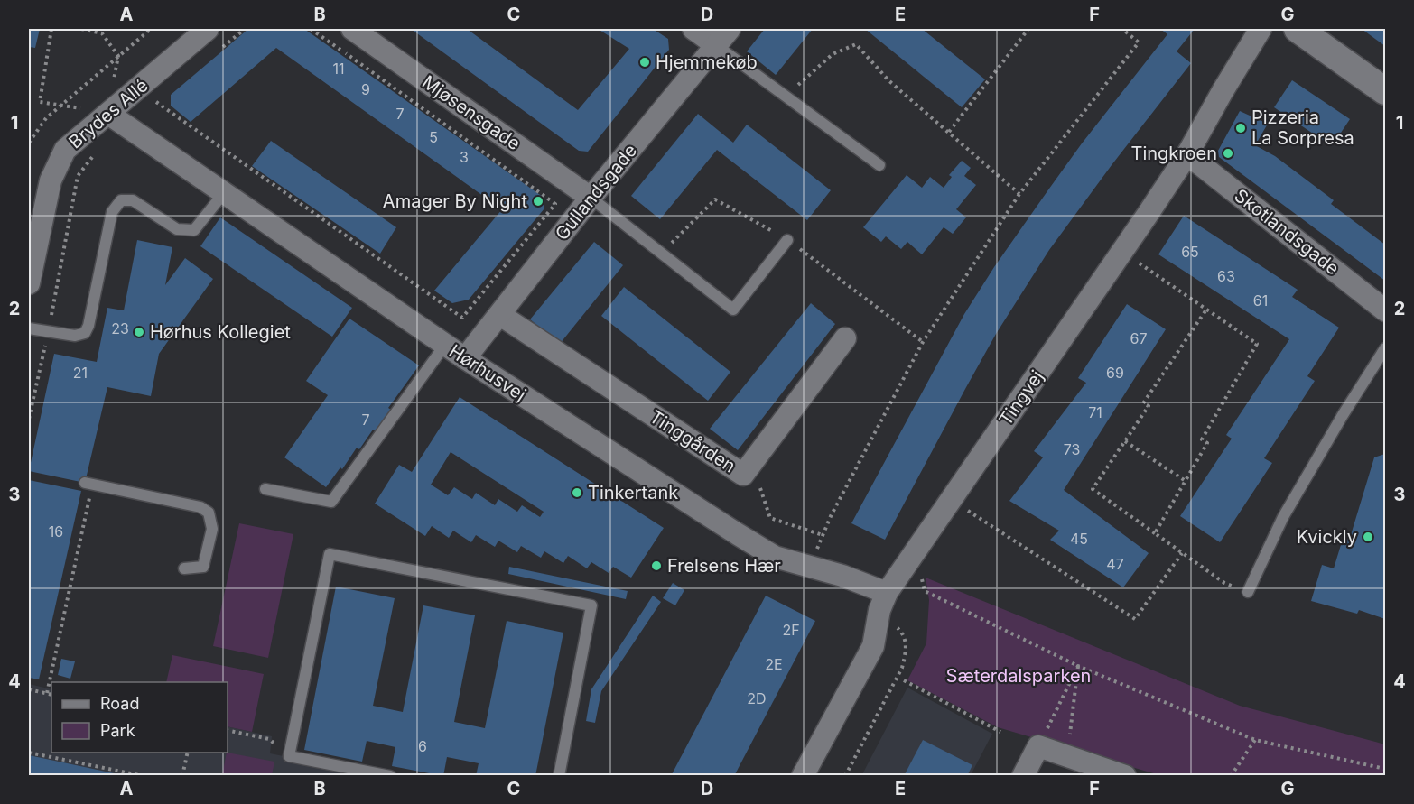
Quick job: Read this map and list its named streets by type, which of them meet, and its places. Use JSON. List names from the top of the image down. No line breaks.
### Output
{"streets":{"street":["Mjøsensgade","Brydes Allé","Gullandsgade","Skotlandsgade","Hørhusvej","Tingvej","Tinggården"]},"crossings":[["Mjøsensgade","Gullandsgade"],["Brydes Allé","Hørhusvej"],["Gullandsgade","Hørhusvej"],["Gullandsgade","Tinggården"],["Skotlandsgade","Tingvej"],["Hørhusvej","Tingvej"]],"parks":["Sæterdalsparken"],"places":["Hjemmekøb","Pizzeria La Sorpresa","Tingkroen","Amager By Night","Hørhus Kollegiet","Tinkertank","Kvickly","Frelsens Hær"],"house_numbers":["11","9","7","5","3","65","63","61","23","67","21","69","71","7","73","16","45","47","2F","2E","2D","6"],"legend":["Road","Park"],"grid":{"columns":["A","B","C","D","E","F","G"],"rows":["1","2","3","4"]}}
